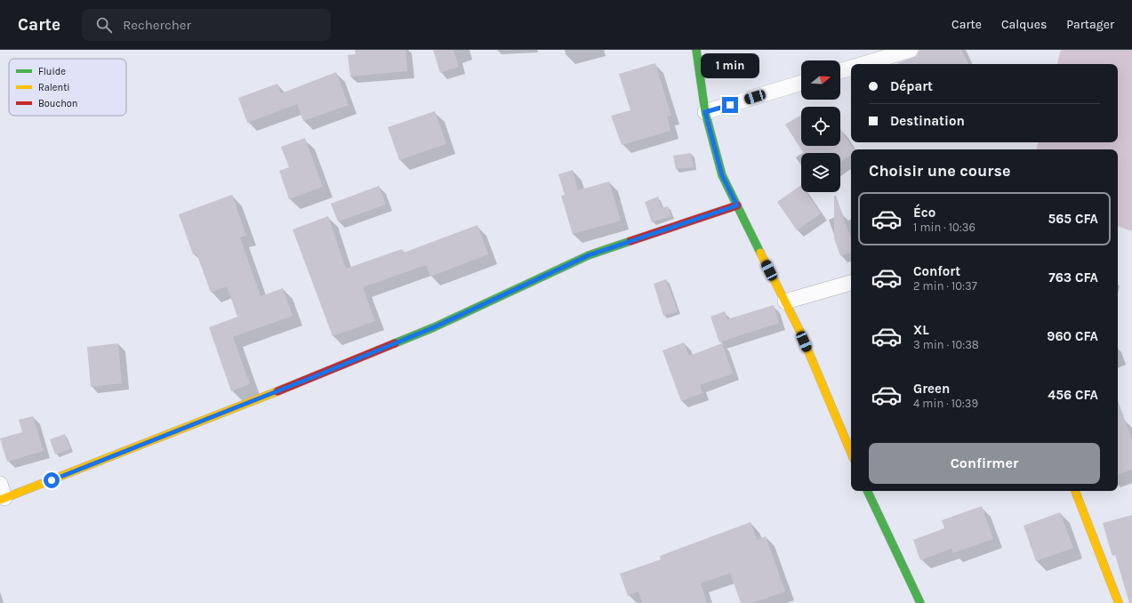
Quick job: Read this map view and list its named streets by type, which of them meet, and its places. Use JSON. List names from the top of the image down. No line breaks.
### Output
{"legend":["Fluide","Ralenti","Bouchon"],"north":"right","page":{"header":"Carte","search":"Rechercher","nav":["Carte","Calques","Partager"],"bubble":"1 min","banner":["Départ","Destination"],"heading":"Choisir une course","list":[{"name":"Éco","note":"1 min · 10:36","value":"565 CFA"},{"name":"Confort","note":"2 min · 10:37","value":"763 CFA"},{"name":"XL","note":"3 min · 10:38","value":"960 CFA"},{"name":"Green","note":"4 min · 10:39","value":"456 CFA"}],"buttons":"Confirmer"}}
